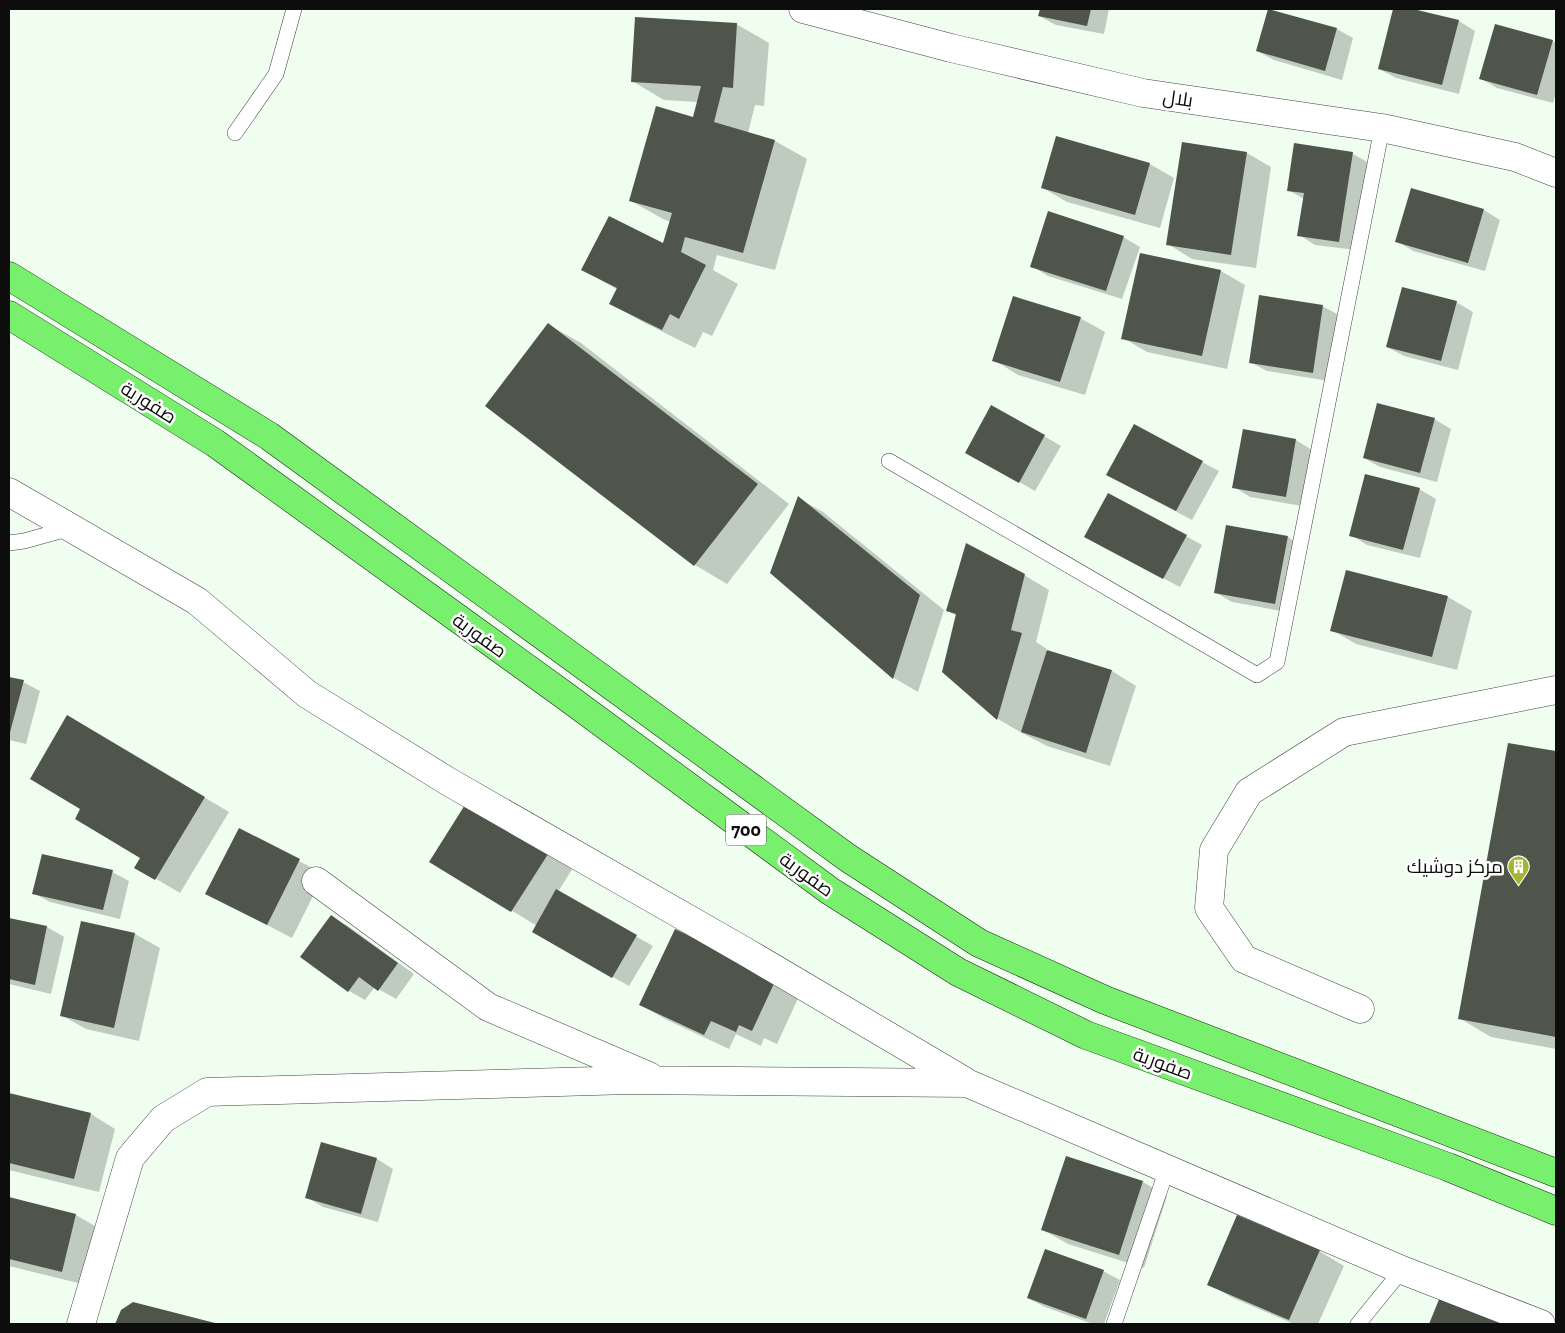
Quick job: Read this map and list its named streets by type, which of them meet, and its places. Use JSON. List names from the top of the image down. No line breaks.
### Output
{"streets":{"main road":["صفورية","700"],"street":["بلال"]},"places":{"building":["مركز دوشيك"]}}
